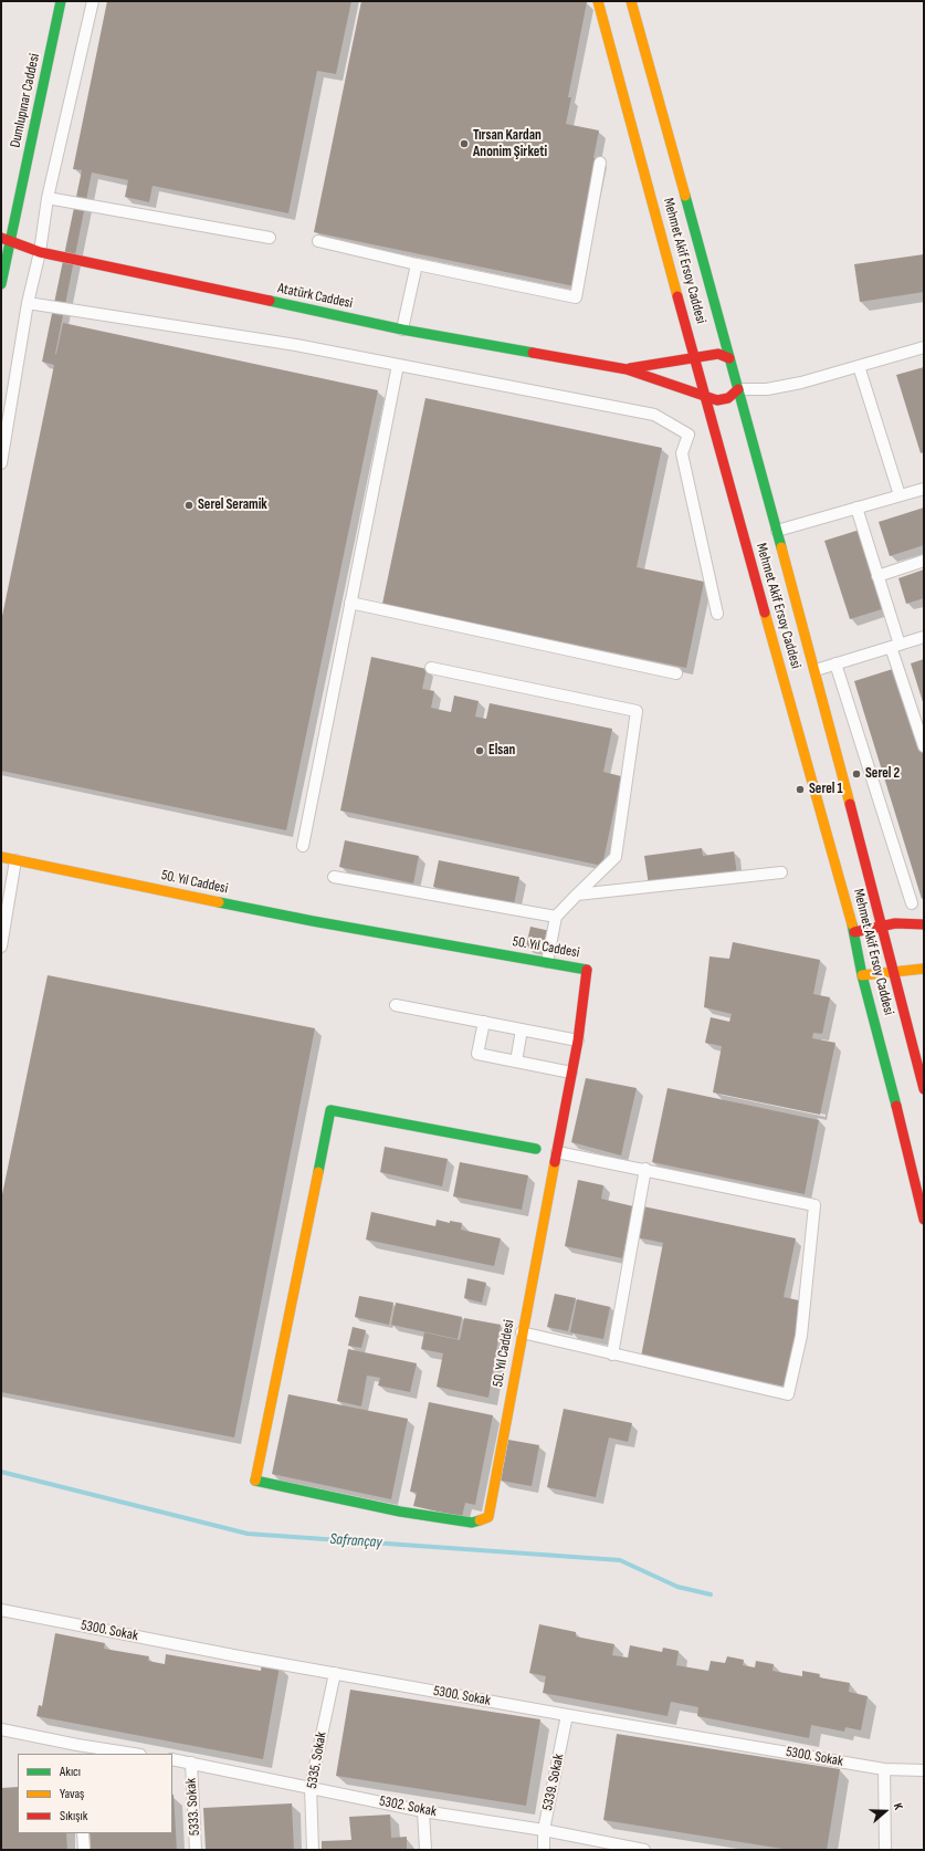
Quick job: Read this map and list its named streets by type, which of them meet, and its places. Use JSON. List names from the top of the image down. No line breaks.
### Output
{"streets":{"main road":["Dumlupınar Caddesi","Mehmet Akif Ersoy Caddesi","Atatürk Caddesi","50. Yıl Caddesi"],"street":["5300. Sokak","5335. Sokak","5339. Sokak","5333. Sokak","5302. Sokak"]},"crossings":[["Dumlupınar Caddesi","Atatürk Caddesi"],["5300. Sokak","5335. Sokak"],["5300. Sokak","5339. Sokak"],["5335. Sokak","5302. Sokak"],["5339. Sokak","5302. Sokak"],["5333. Sokak","5302. Sokak"]],"water":["Safrançay"],"places":["Tırsan Kardan Anonim Şirketi","Serel Seramik","Elsan","Serel 2","Serel 1"],"legend":["Akıcı","Yavaş","Sıkışık"],"north":"right"}
